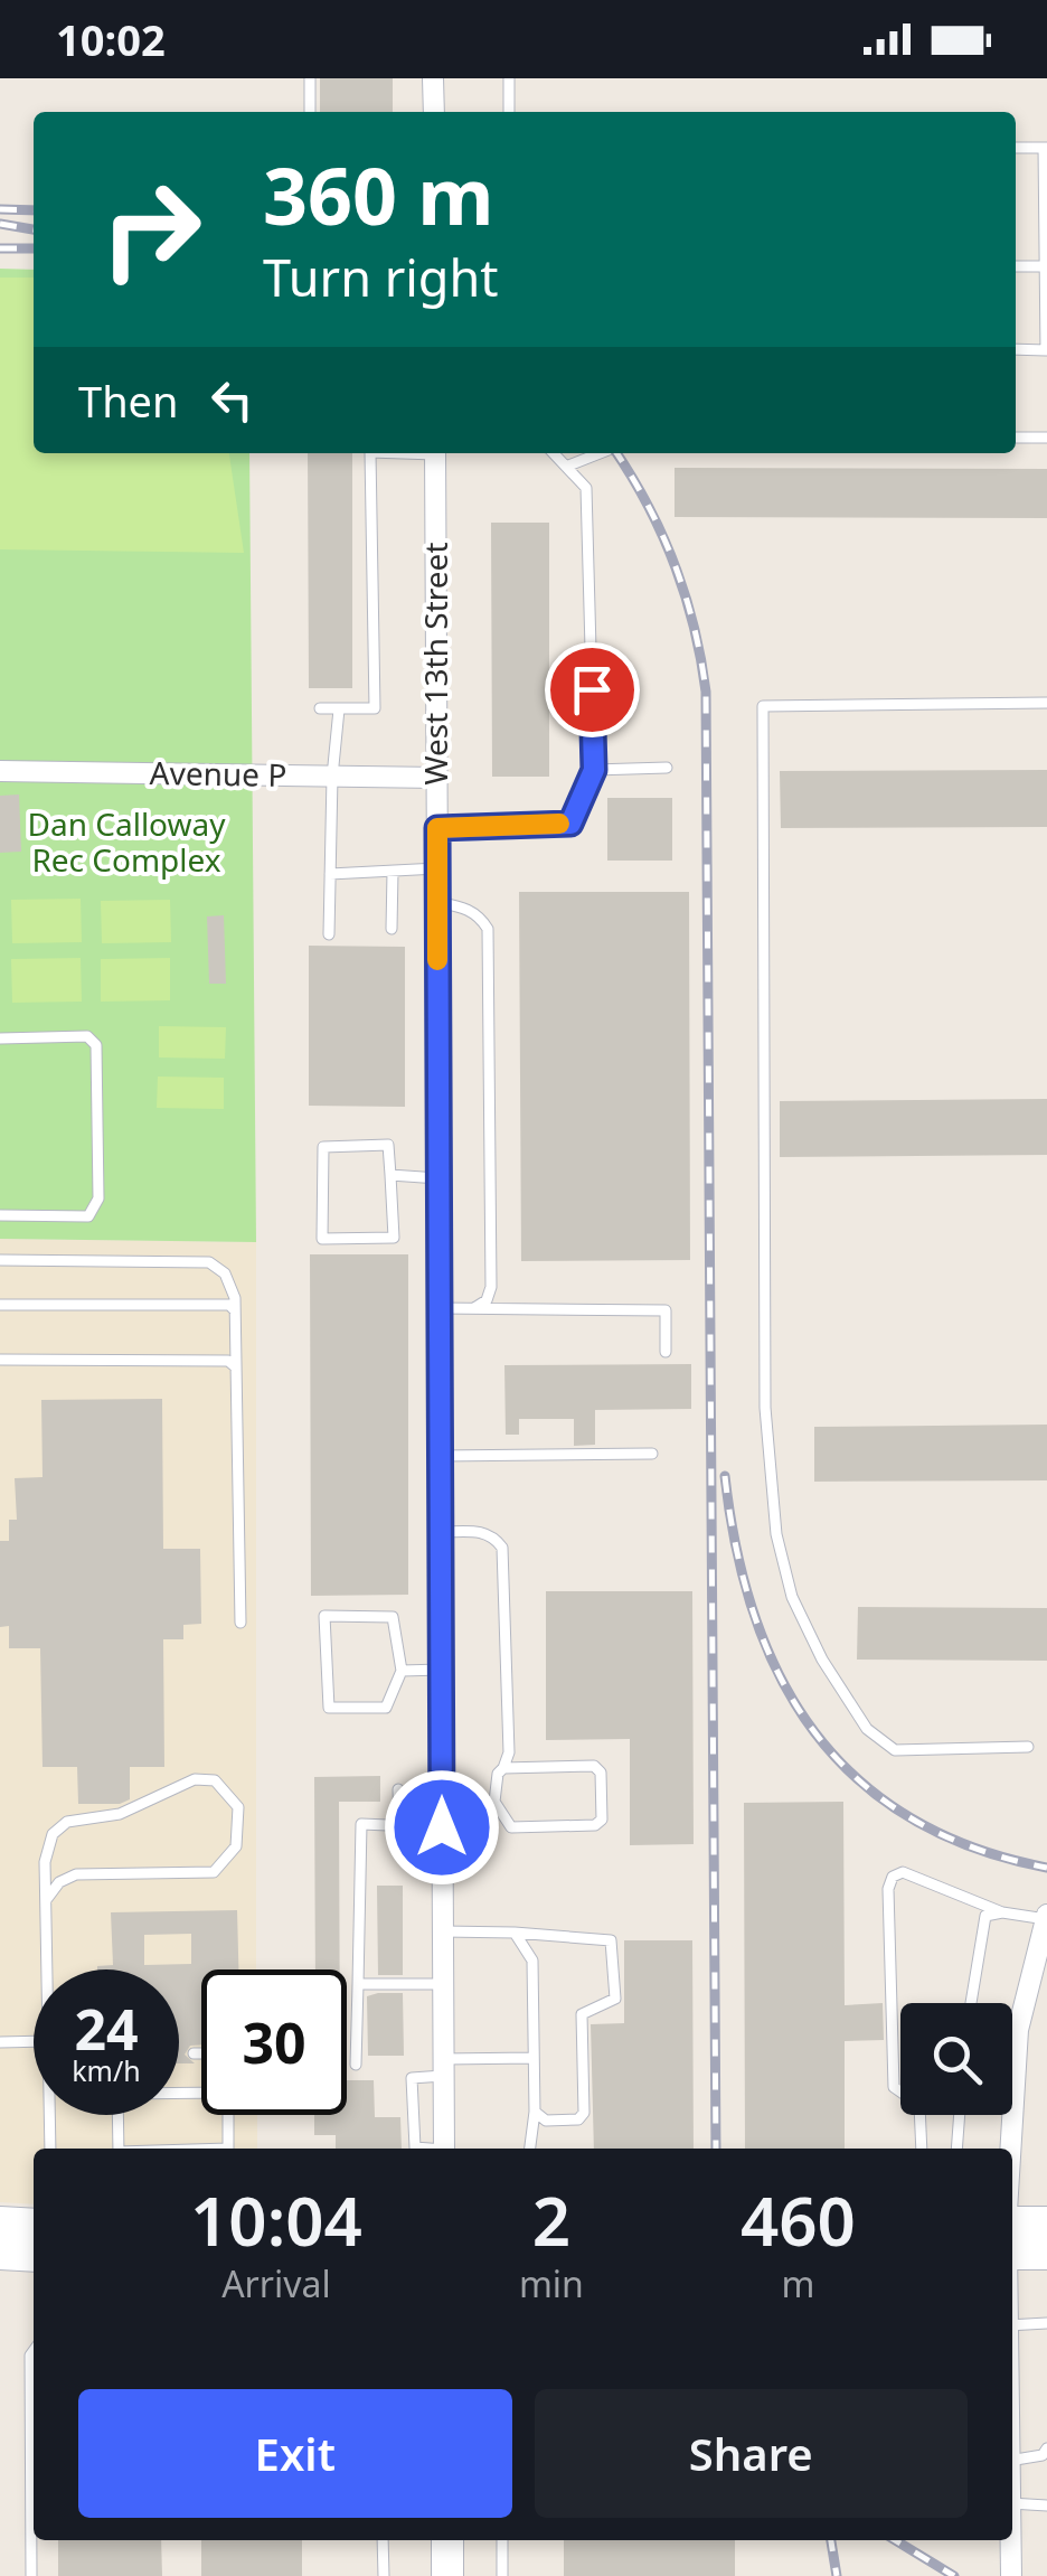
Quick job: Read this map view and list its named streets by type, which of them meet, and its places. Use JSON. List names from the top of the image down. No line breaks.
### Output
{"streets":{"street":["West 13th Street","Avenue P"]},"crossings":[["West 13th Street","Avenue P"]],"parks":["Dan Calloway Rec Complex"],"page":{"status":"10:02","turn":["360 m","Turn right"],"then":"Then","speed":"24 km/h","limit":"30","eta":["10:04","Arrival","2","min","460","m"],"buttons":["Exit","Share"]}}
